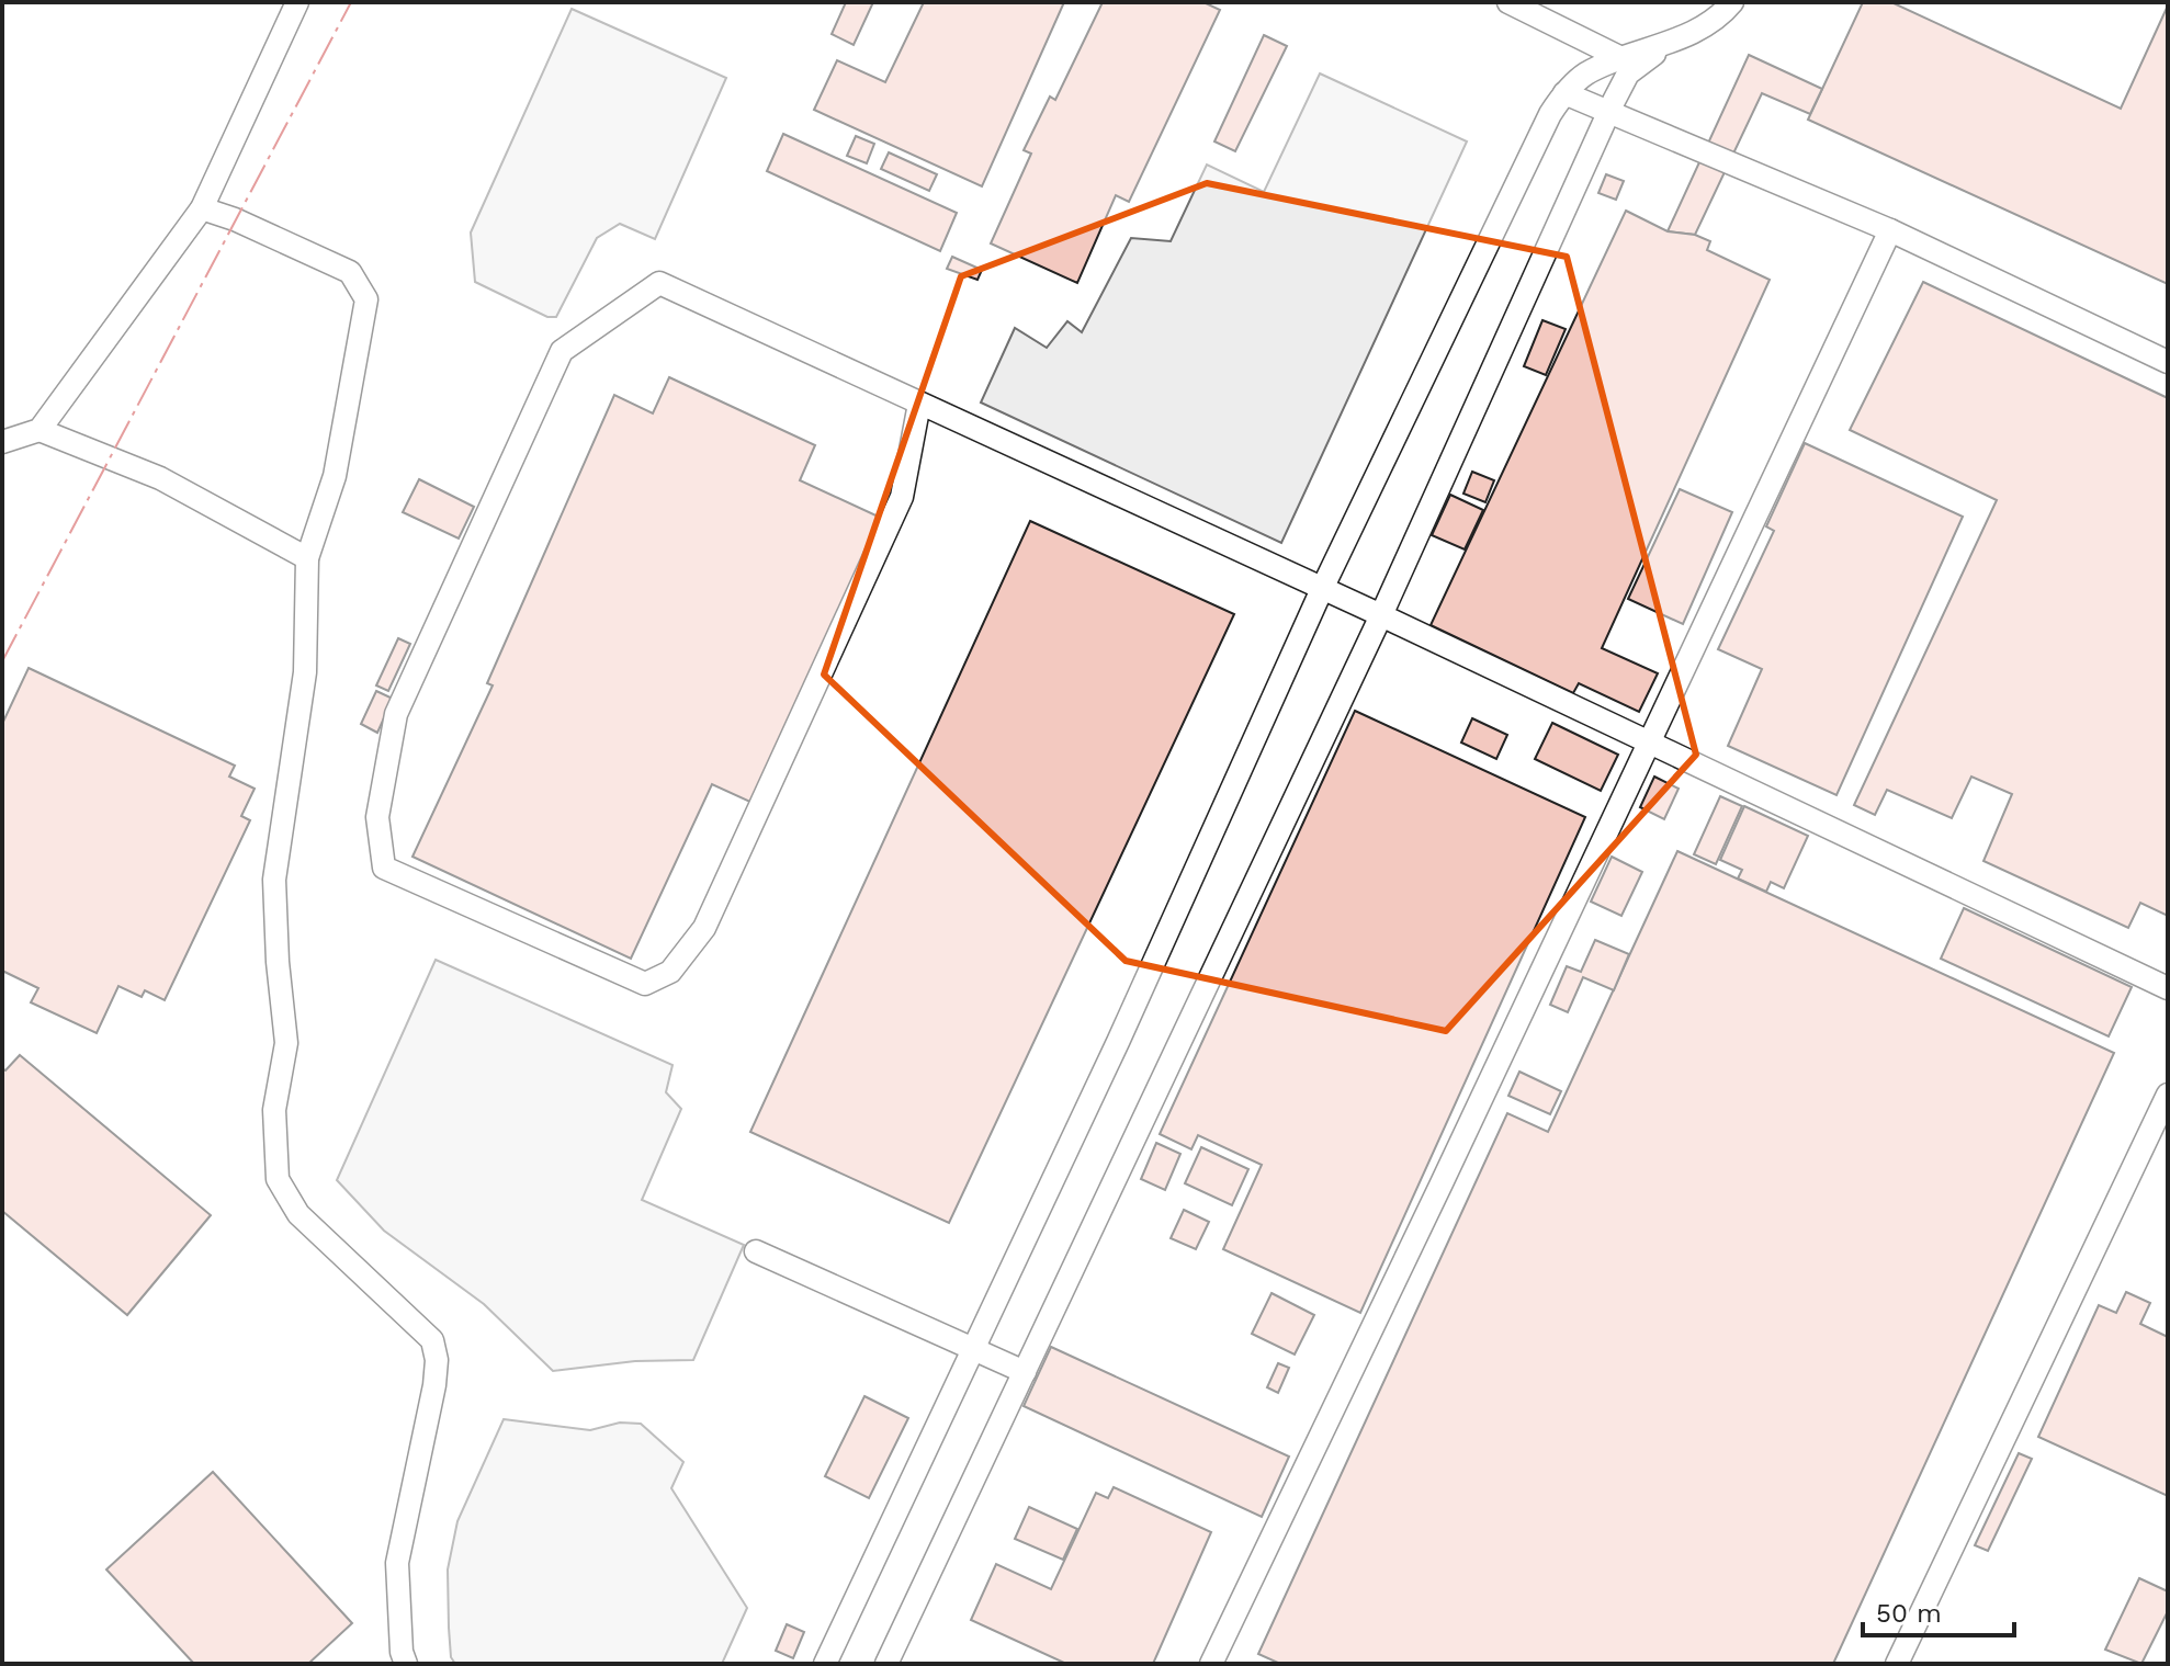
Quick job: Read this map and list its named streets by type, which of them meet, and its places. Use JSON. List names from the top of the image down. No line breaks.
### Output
{"scale_bar":"50 m"}
